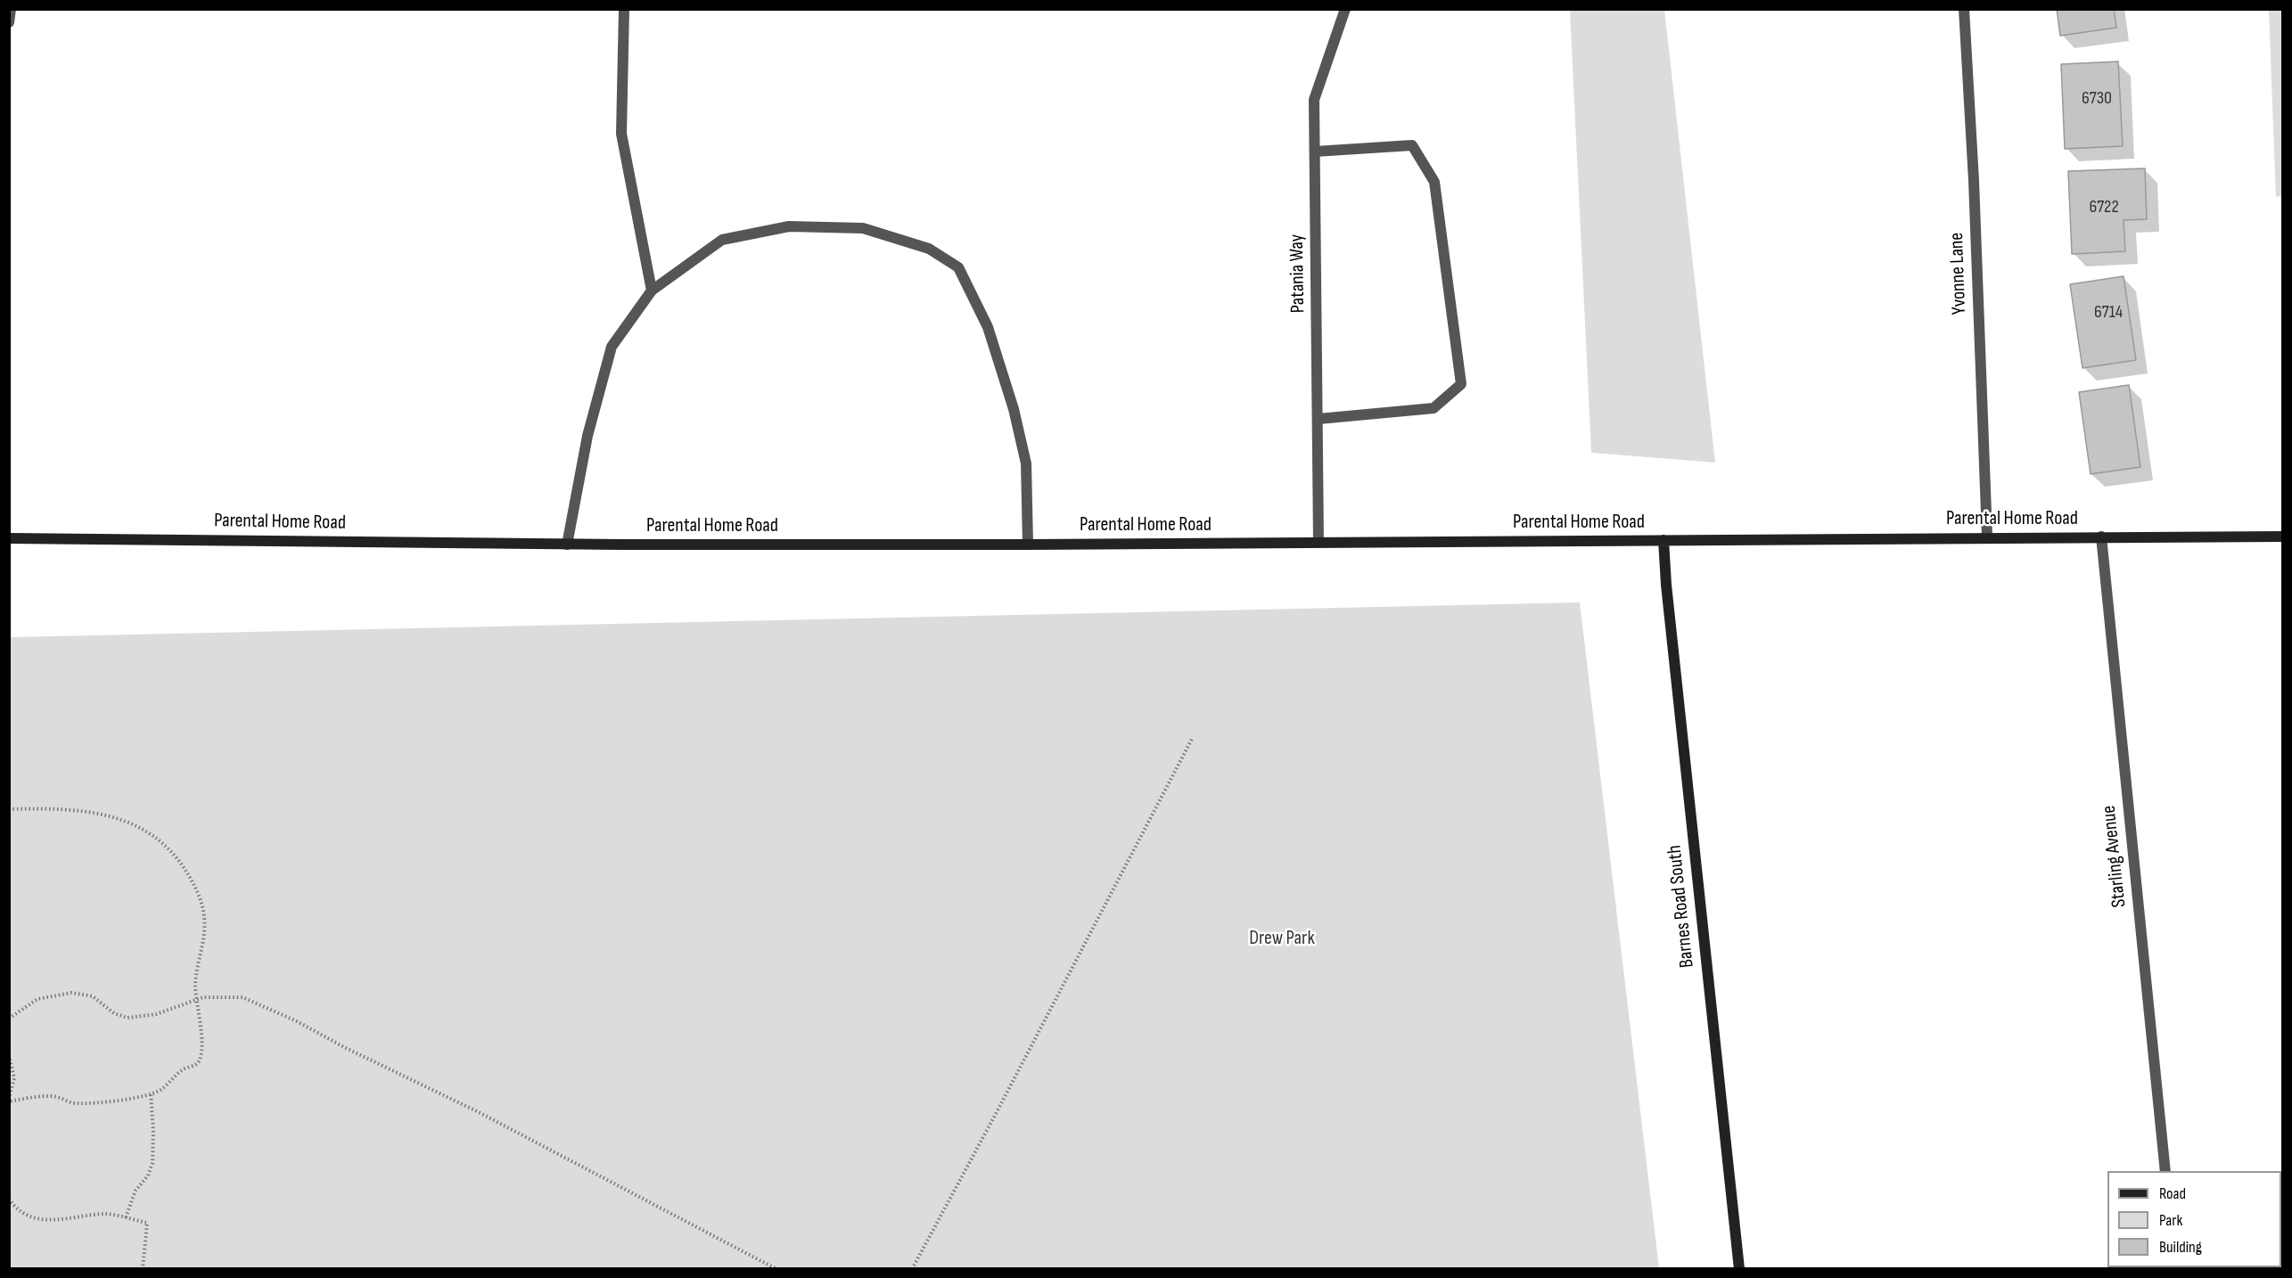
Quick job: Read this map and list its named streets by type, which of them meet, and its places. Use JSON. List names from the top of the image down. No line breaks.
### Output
{"streets":{"main road":["Parental Home Road","Barnes Road South"],"street":["Patania Way","Yvonne Lane","Starling Avenue"]},"crossings":[["Patania Way","Parental Home Road"],["Yvonne Lane","Parental Home Road"],["Parental Home Road","Starling Avenue"],["Parental Home Road","Barnes Road South"]],"parks":["Drew Park"],"house_numbers":["6730","6722","6714"],"legend":["Road","Park","Building"]}
